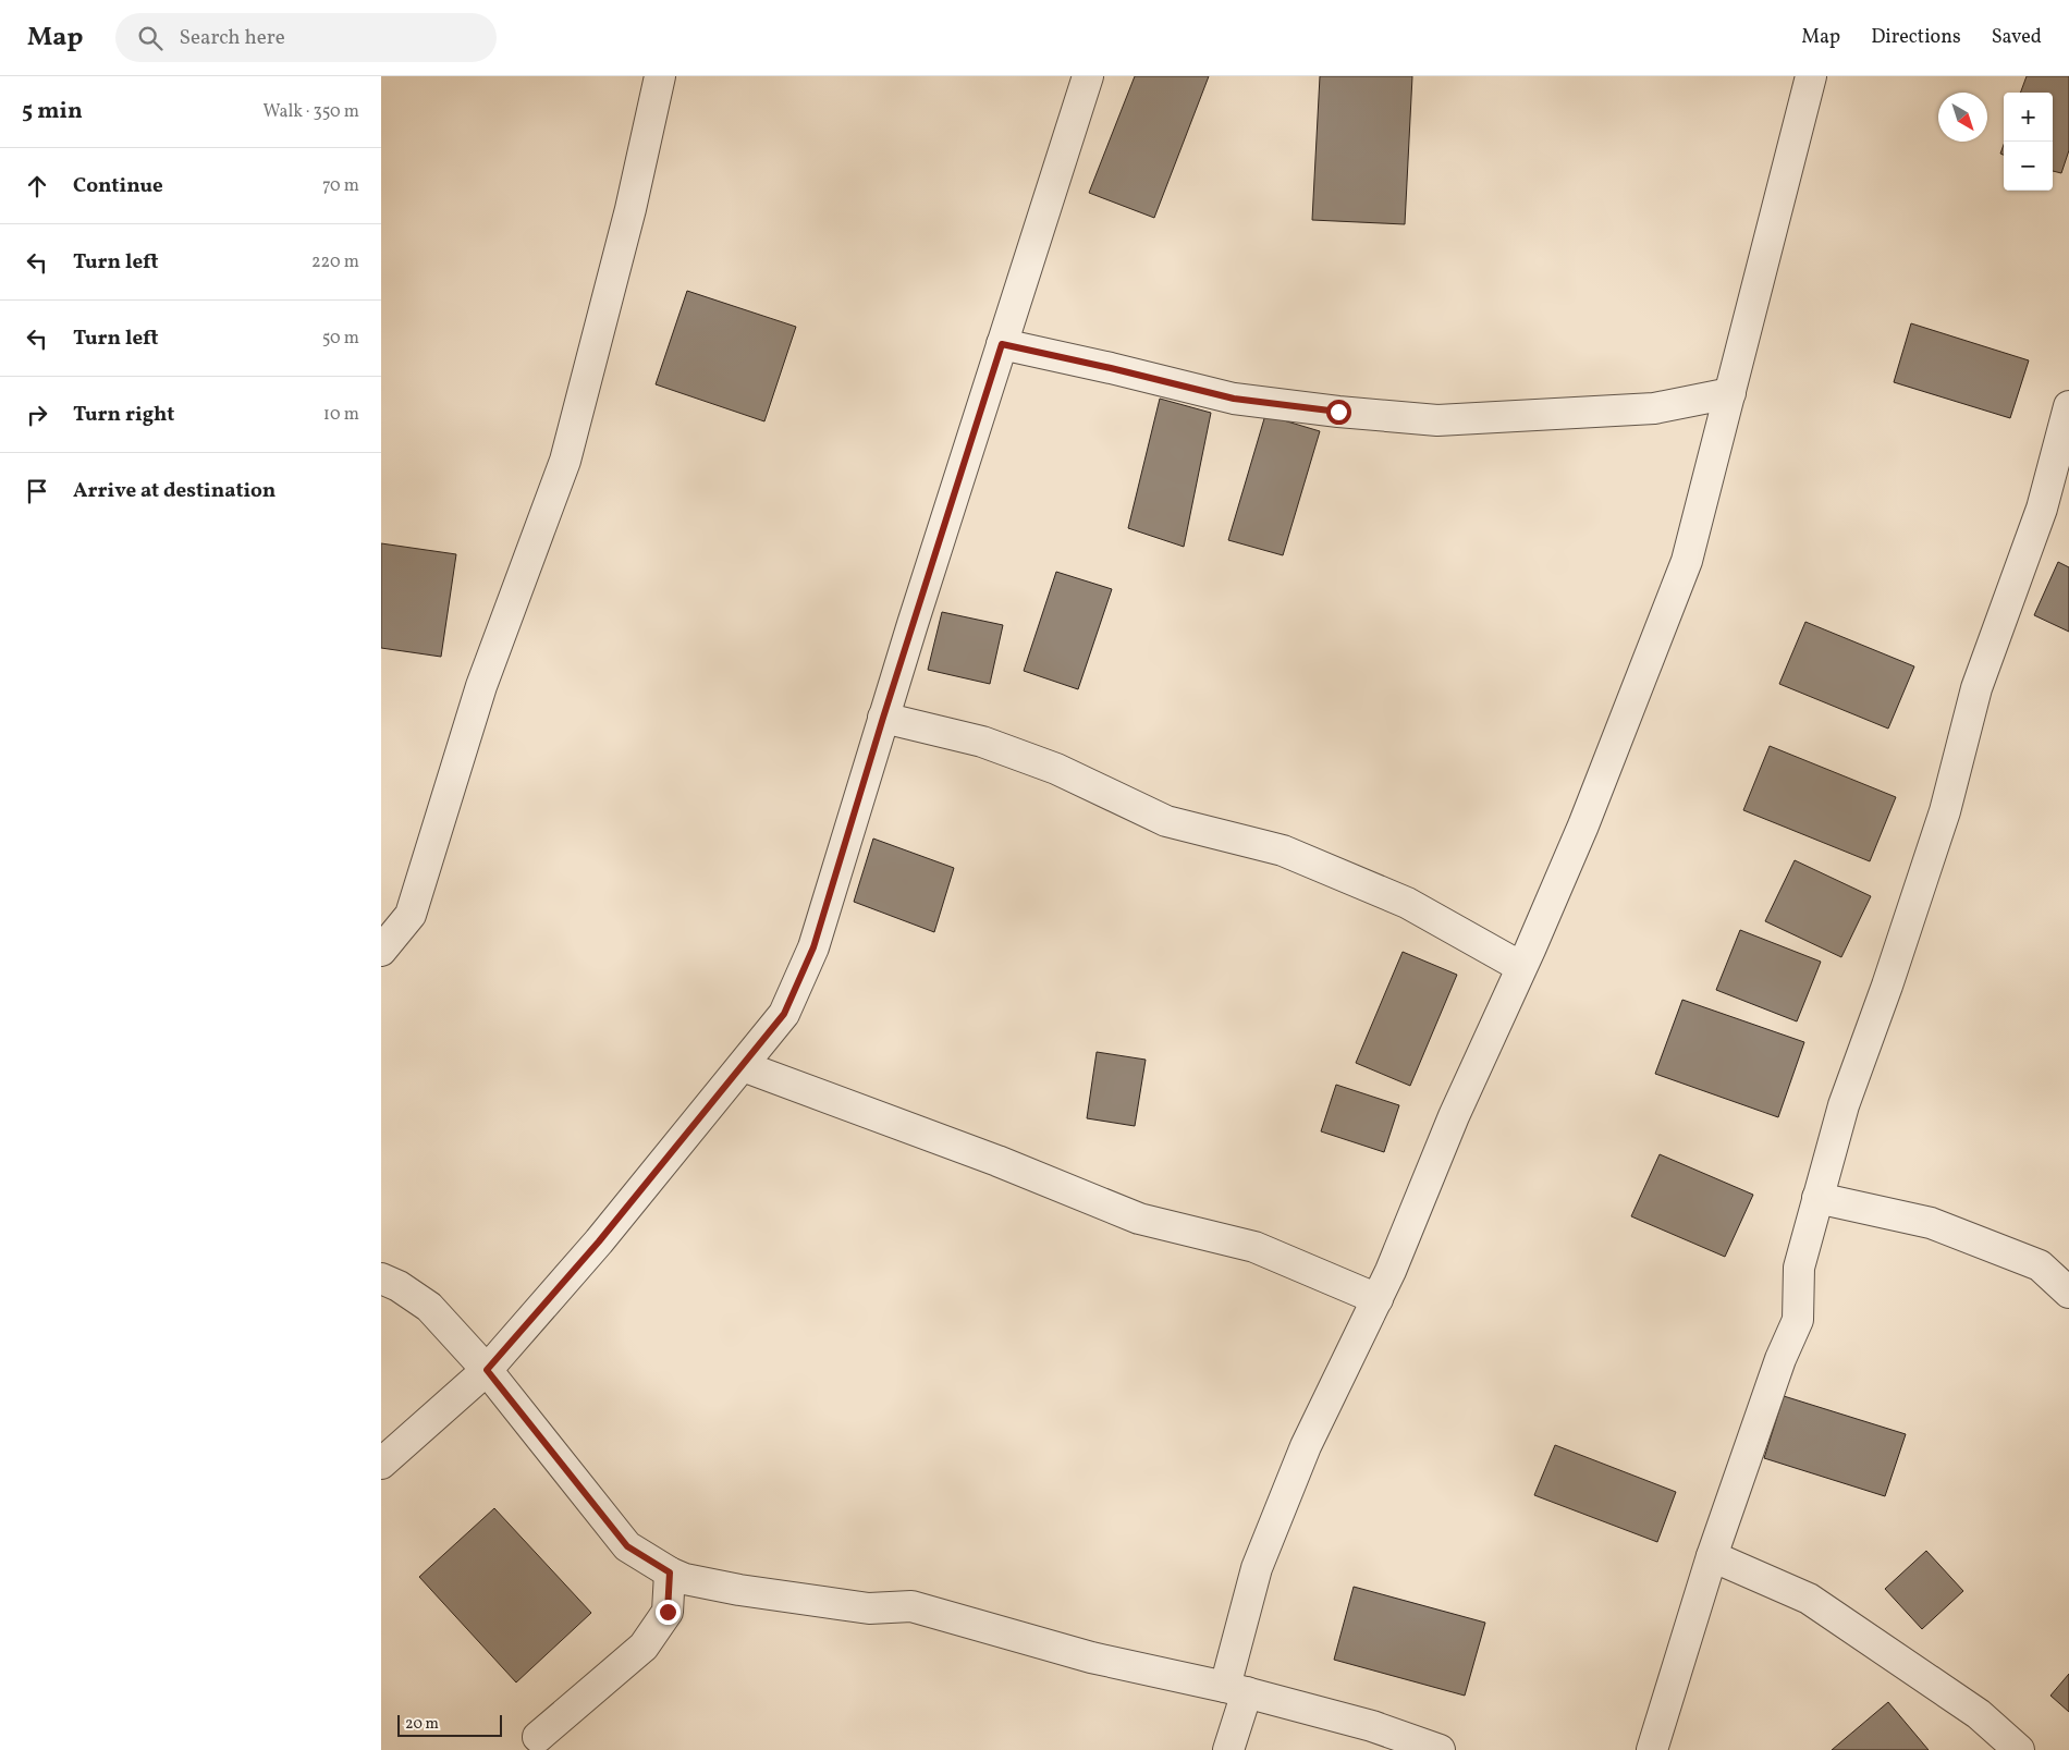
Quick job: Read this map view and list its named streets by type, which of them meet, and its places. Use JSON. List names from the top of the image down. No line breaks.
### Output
{"scale_bar":"20 m","north":"bottom right","page":{"header":"Map","search":"Search here","nav":["Map","Directions","Saved"],"heading":["5 min","Walk · 350 m"],"map_buttons":["+","−"],"list":[["Continue","70 m"],["Turn left","220 m"],["Turn left","50 m"],["Turn right","10 m"],"Arrive at destination"],"scale":"20 m"}}
